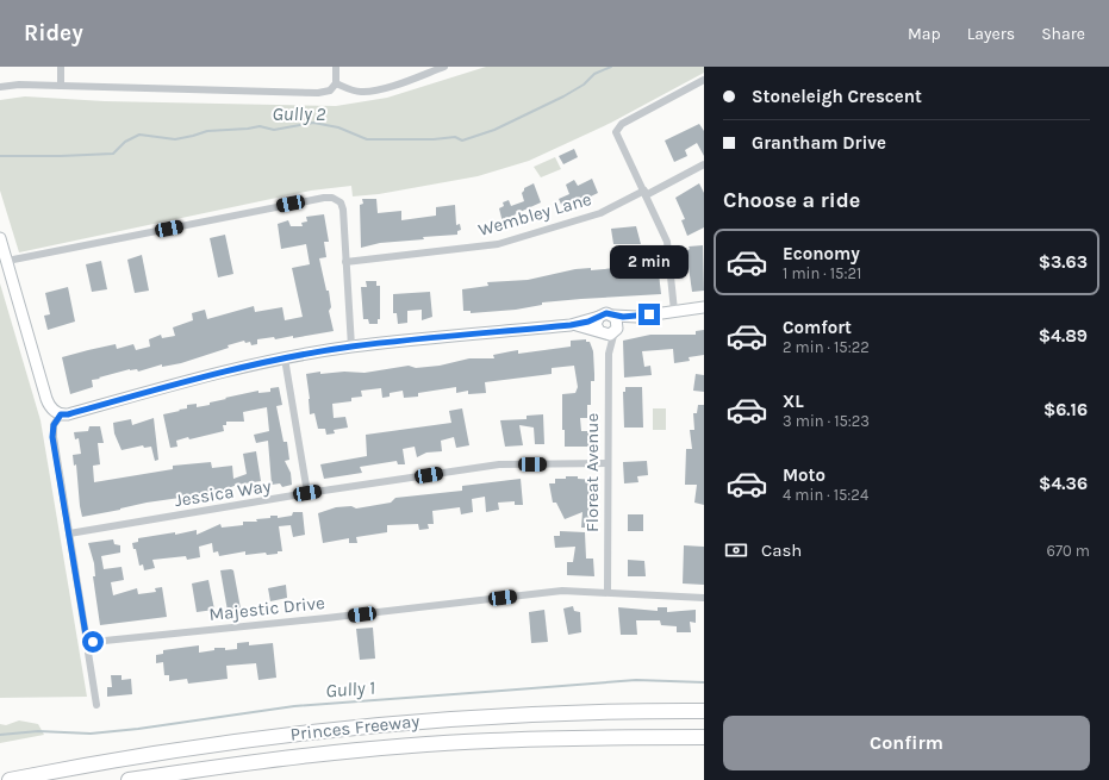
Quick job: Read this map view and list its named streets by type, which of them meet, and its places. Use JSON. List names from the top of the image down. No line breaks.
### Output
{"streets":{"highway":["Princes Freeway"],"street":["Wembley Lane","Floreat Avenue","Jessica Way","Majestic Drive"]},"crossings":[["Floreat Avenue","Jessica Way"],["Floreat Avenue","Majestic Drive"]],"water":["Gully 2","Gully 1"],"page":{"header":"Ridey","nav":["Map","Layers","Share"],"banner":["Stoneleigh Crescent","Grantham Drive"],"heading":"Choose a ride","list":[{"name":"Economy","note":"1 min · 15:21","value":"$3.63"},{"name":"Comfort","note":"2 min · 15:22","value":"$4.89"},{"name":"XL","note":"3 min · 15:23","value":"$6.16"},{"name":"Moto","note":"4 min · 15:24","value":"$4.36"}],"bubble":"2 min","pay":["Cash","670 m"],"buttons":"Confirm"}}
